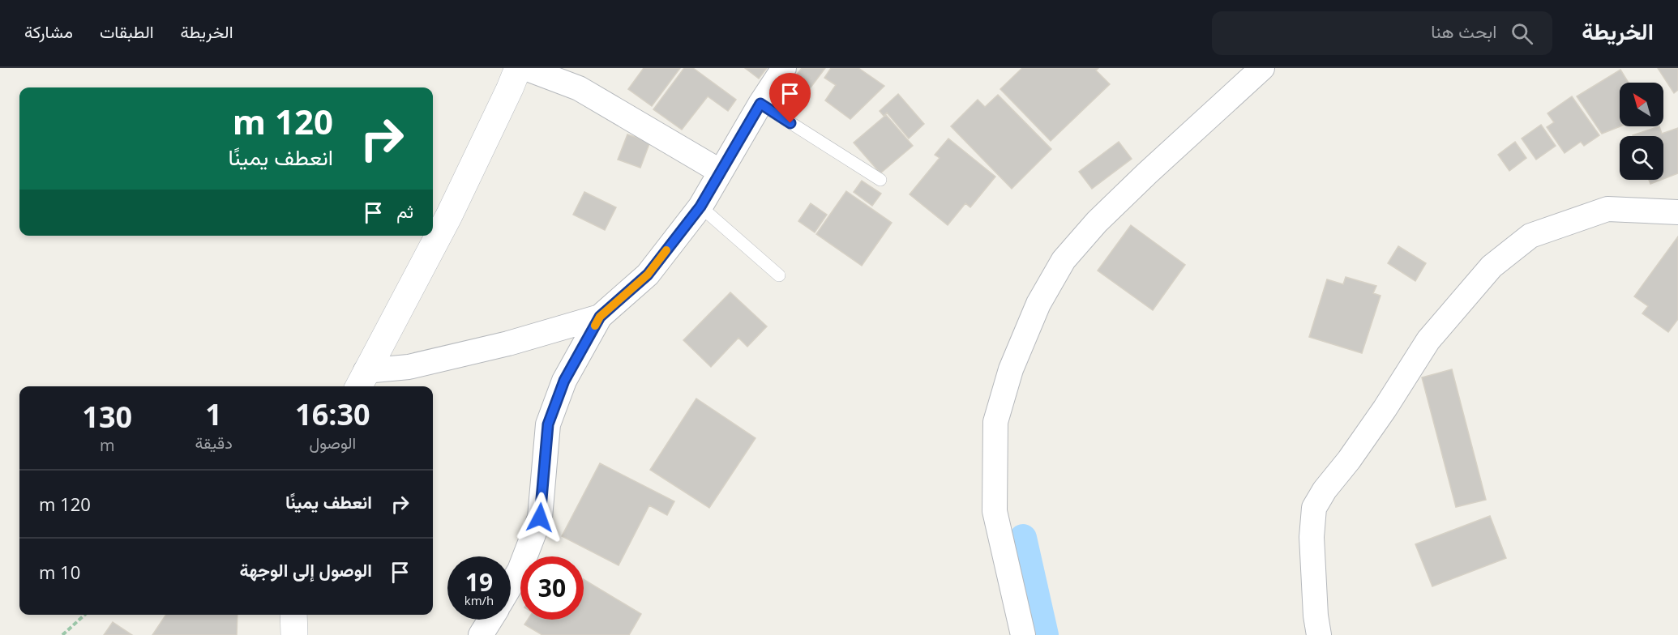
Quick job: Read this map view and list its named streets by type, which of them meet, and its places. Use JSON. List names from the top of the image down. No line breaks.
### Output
{"north":"top left","page":{"header":"الخريطة","search":"ابحث هنا","nav":["الخريطة","الطبقات","مشاركة"],"turn":["120 m","انعطف يمينًا"],"then":"ثم","eta":["16:30","الوصول","1","دقيقة","130","m"],"list":[{"name":"انعطف يمينًا","value":"120 m"},{"name":"الوصول إلى الوجهة","value":"10 m"}],"speed":"19 km/h","limit":"30"}}
